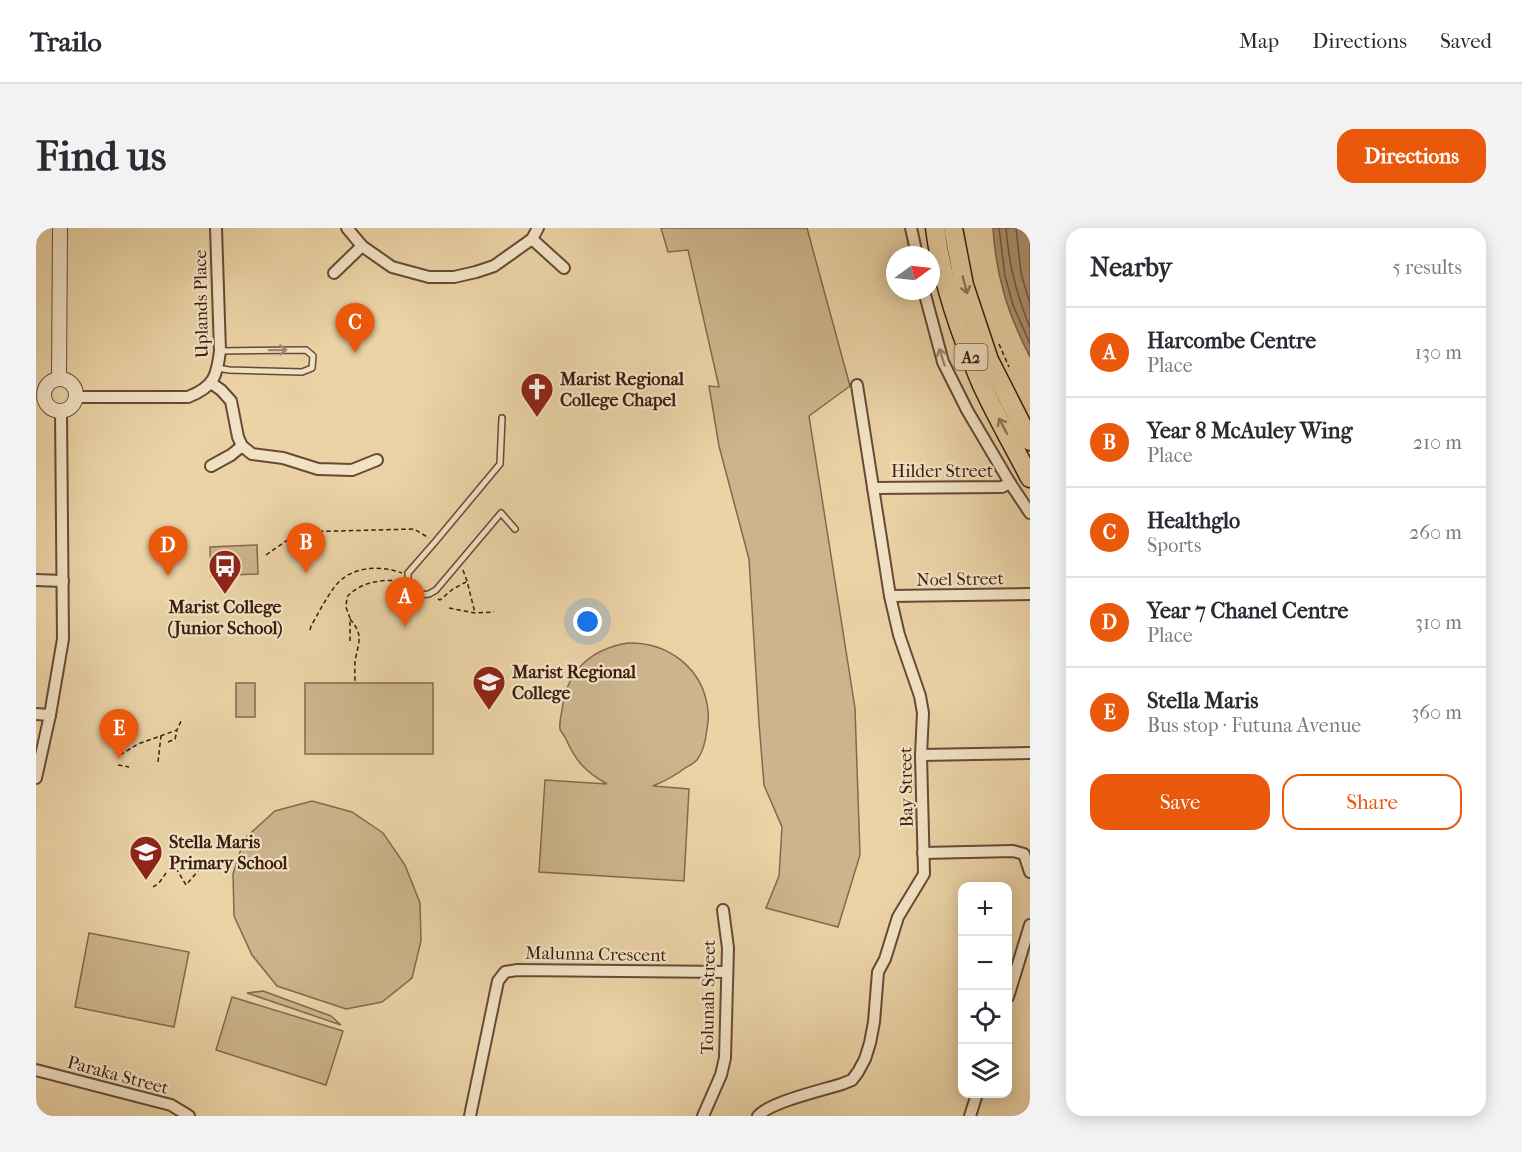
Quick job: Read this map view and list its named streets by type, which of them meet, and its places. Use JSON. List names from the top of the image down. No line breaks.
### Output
{"streets":{"highway":["A2"],"street":["Uplands Place","Hilder Street","Noel Street","Bay Street","Malunna Crescent","Tolunah Street","Paraka Street"]},"crossings":[["Hilder Street","Bay Street"],["Noel Street","Bay Street"],["Malunna Crescent","Tolunah Street"]],"places":{"church":["Marist Regional College Chapel"],"bus stop":["Marist College (Junior School)"],"school or university":["Marist Regional College","Stella Maris Primary School"]},"north":"right","page":{"header":"Trailo","nav":["Map","Directions","Saved"],"buttons":["Directions",["Save","Share"]],"title":"Find us","heading":["Nearby","5 results"],"pins":["C","B","D","A","E"],"list":[{"mark":"A","name":"Harcombe Centre","note":"Place","value":"130 m"},{"mark":"B","name":"Year 8 McAuley Wing","note":"Place","value":"210 m"},{"mark":"C","name":"Healthglo","note":"Sports","value":"260 m"},{"mark":"D","name":"Year 7 Chanel Centre","note":"Place","value":"310 m"},{"mark":"E","name":"Stella Maris","note":"Bus stop · Futuna Avenue","value":"360 m"}],"map_buttons":["+","−"]}}
